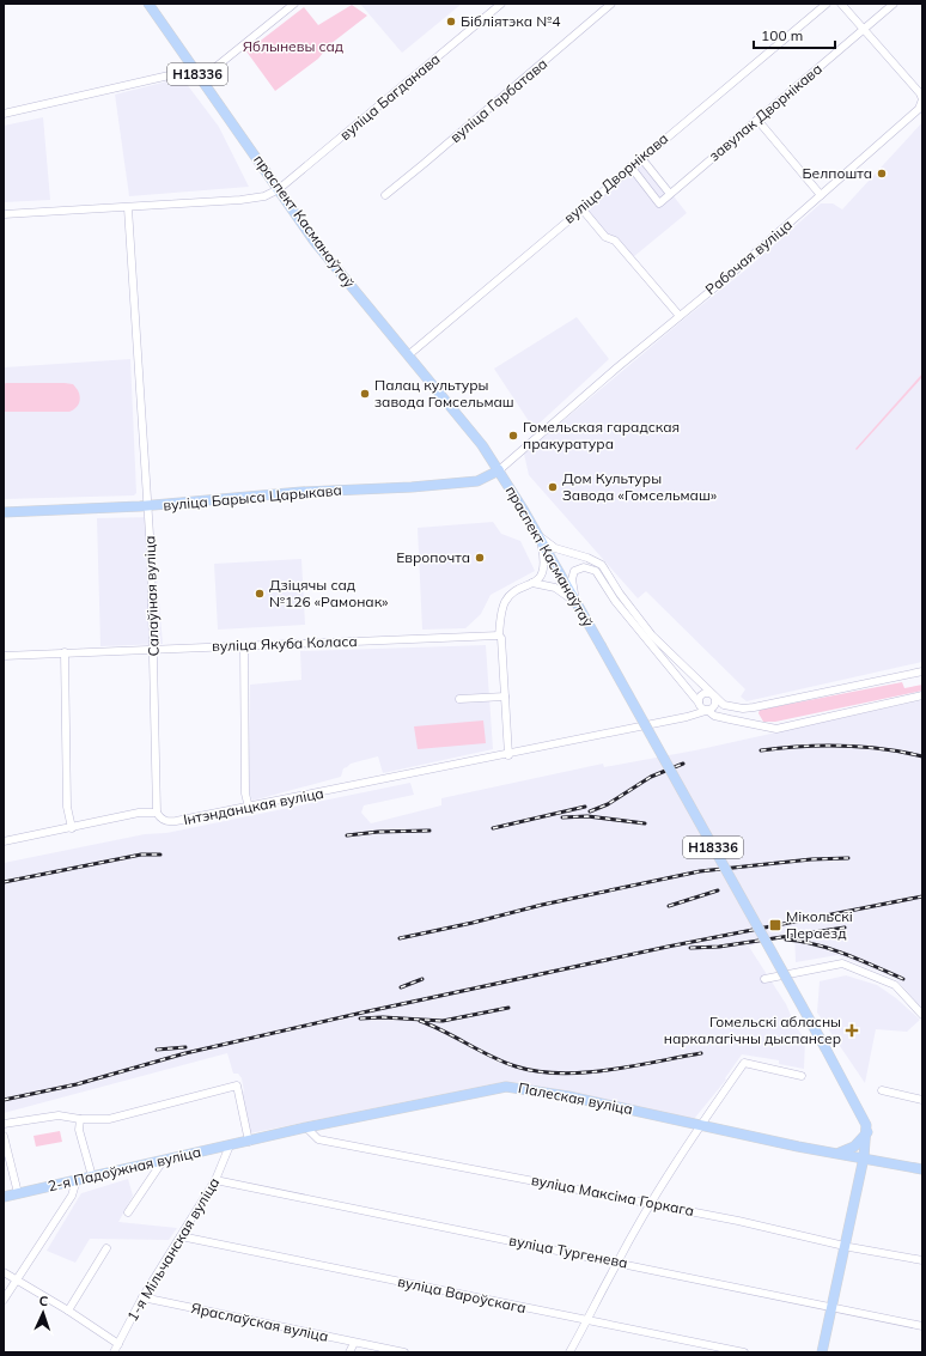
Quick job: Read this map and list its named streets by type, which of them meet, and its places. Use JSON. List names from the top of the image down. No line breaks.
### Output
{"streets":{"main road":["Н18336","праспект Касманаўтаў","вуліца Барыса Царыкава","Палеская вуліца","2-я Падоўжная вуліца"],"street":["вуліца Багданава","вуліца Гарбатава","завулак Дворнікава","вуліца Дворнікава","Рабочая вуліца","Салаўіная вуліца","вуліца Якуба Коласа","Інтэнданцкая вуліца","вуліца Максіма Горкага","1-я Мільчанская вуліца","вуліца Тургенева","вуліца Вароўскага","Яраслаўская вуліца"]},"crossings":[["вуліца Багданава","праспект Касманаўтаў"],["вуліца Багданава","Салаўіная вуліца"],["завулак Дворнікава","вуліца Дворнікава"],["завулак Дворнікава","Рабочая вуліца"],["вуліца Дворнікава","праспект Касманаўтаў"],["праспект Касманаўтаў","Рабочая вуліца"],["праспект Касманаўтаў","вуліца Барыса Царыкава"],["Рабочая вуліца","вуліца Барыса Царыкава"],["вуліца Барыса Царыкава","Салаўіная вуліца"],["Салаўіная вуліца","вуліца Якуба Коласа"],["Салаўіная вуліца","Інтэнданцкая вуліца"],["Палеская вуліца","2-я Падоўжная вуліца"],["Палеская вуліца","вуліца Максіма Горкага"],["Палеская вуліца","1-я Мільчанская вуліца"],["2-я Падоўжная вуліца","1-я Мільчанская вуліца"],["1-я Мільчанская вуліца","вуліца Тургенева"],["1-я Мільчанская вуліца","вуліца Вароўскага"],["1-я Мільчанская вуліца","Яраслаўская вуліца"]],"parks":["Яблыневы сад"],"places":{"other":["Бібліятэка №4","Белпошта","Палац культуры завода Гомсельмаш","Гомельская гарадская пракуратура","Дом Культуры Завода «Гомсельмаш»","Европочта","Дзіцячы сад №126 «Рамонак»"],"transit":["Мікольскі Пераезд"],"health":["Гомельскі абласны наркалагічны дыспансер"]},"scale_bar":"100 m","north":"top"}
